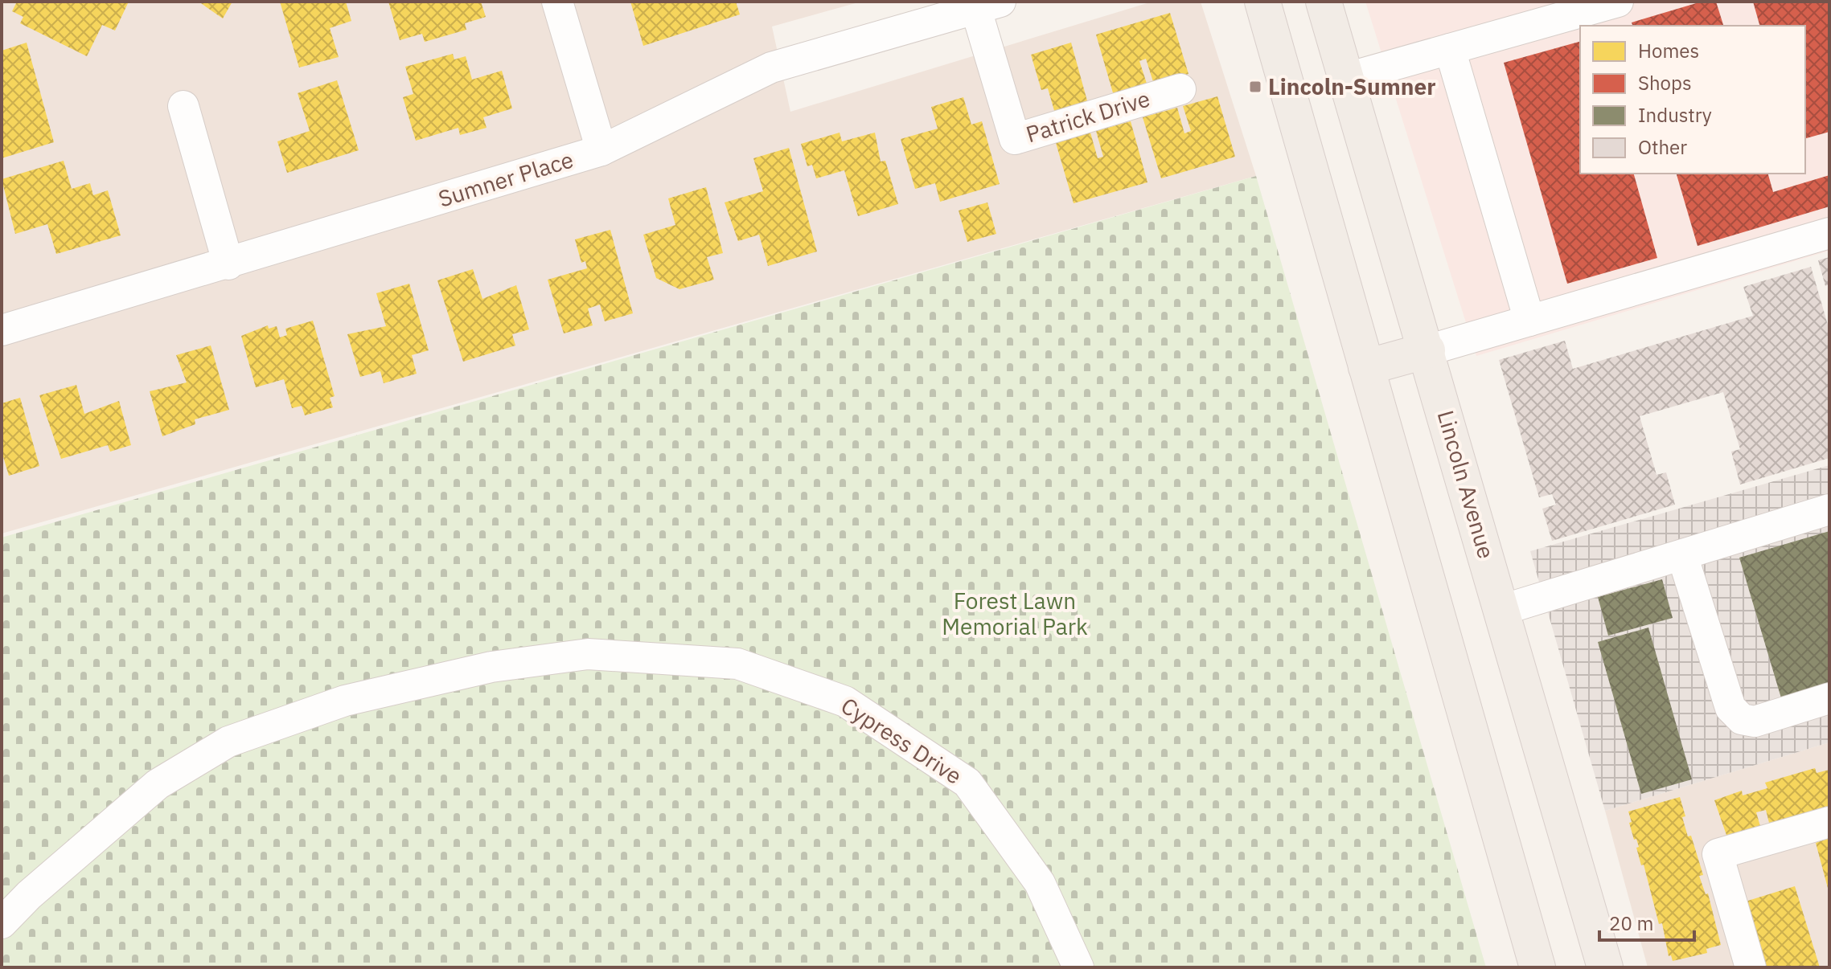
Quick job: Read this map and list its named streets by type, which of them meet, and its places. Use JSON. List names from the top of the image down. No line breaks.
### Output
{"streets":{"main road":["Lincoln Avenue"],"street":["Patrick Drive","Sumner Place","Cypress Drive"]},"crossings":[["Patrick Drive","Sumner Place"]],"parks":["Forest Lawn Memorial Park"],"places":{"transit":["Lincoln-Sumner"]},"legend":["Homes","Shops","Industry","Other"],"scale_bar":"20 m"}
